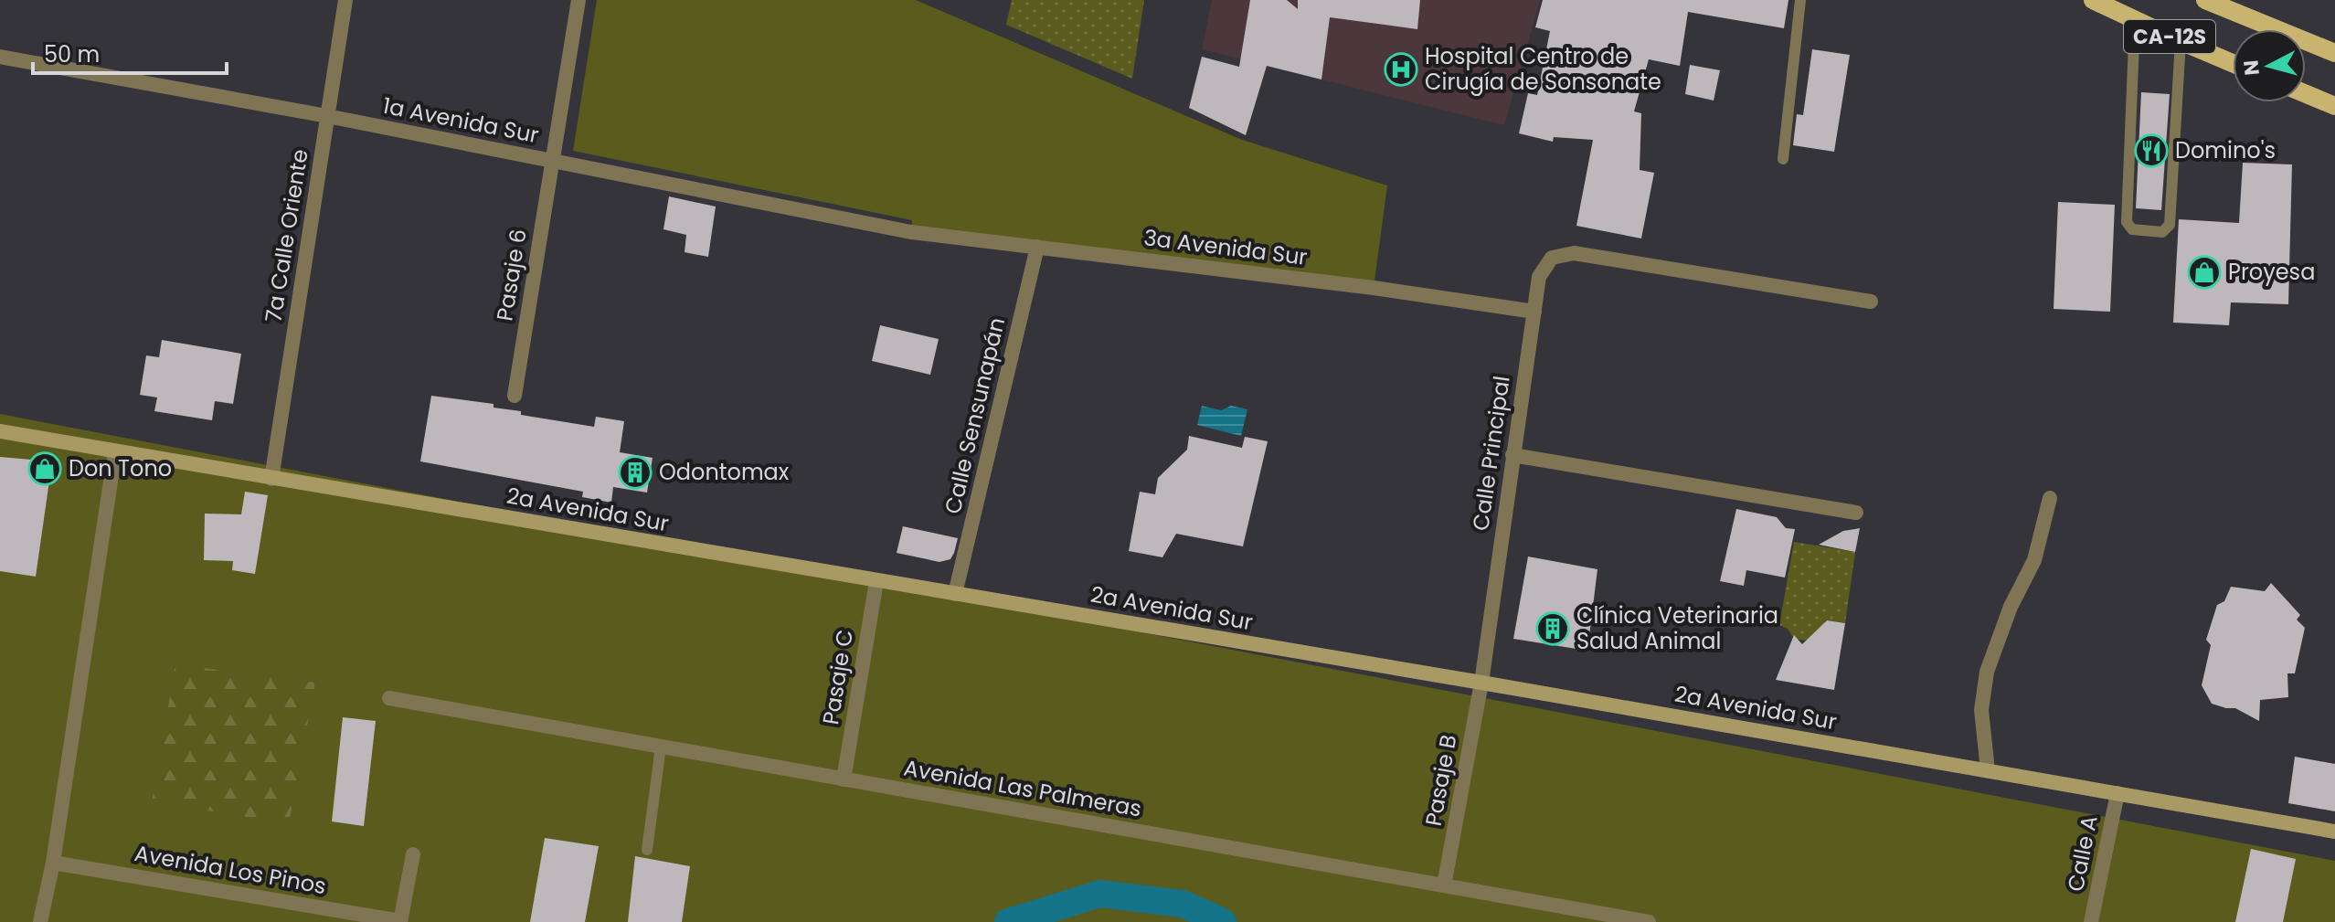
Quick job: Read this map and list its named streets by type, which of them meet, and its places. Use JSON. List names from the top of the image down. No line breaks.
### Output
{"streets":{"main road":["CA-12S"],"street":["1a Avenida Sur","7a Calle Oriente","3a Avenida Sur","Pasaje 6","Calle Sensunapán","Calle Principal","2a Avenida Sur","Pasaje C","Pasaje B","Avenida Las Palmeras","Calle A","Avenida Los Pinos"]},"crossings":[["1a Avenida Sur","7a Calle Oriente"],["1a Avenida Sur","3a Avenida Sur"],["1a Avenida Sur","Pasaje 6"],["7a Calle Oriente","2a Avenida Sur"],["3a Avenida Sur","Calle Sensunapán"],["3a Avenida Sur","Calle Principal"],["Calle Sensunapán","2a Avenida Sur"],["Calle Principal","2a Avenida Sur"],["Calle Principal","Pasaje B"],["2a Avenida Sur","Pasaje C"],["2a Avenida Sur","Pasaje B"],["2a Avenida Sur","Calle A"],["Pasaje C","Avenida Las Palmeras"],["Pasaje B","Avenida Las Palmeras"]],"places":{"hospital":["Hospital Centro de Cirugía de Sonsonate"],"restaurant":["Domino's"],"shop":["Proyesa","Don Tono"],"building":["Odontomax","Clínica Veterinaria Salud Animal"]},"scale_bar":"50 m","north":"left"}
